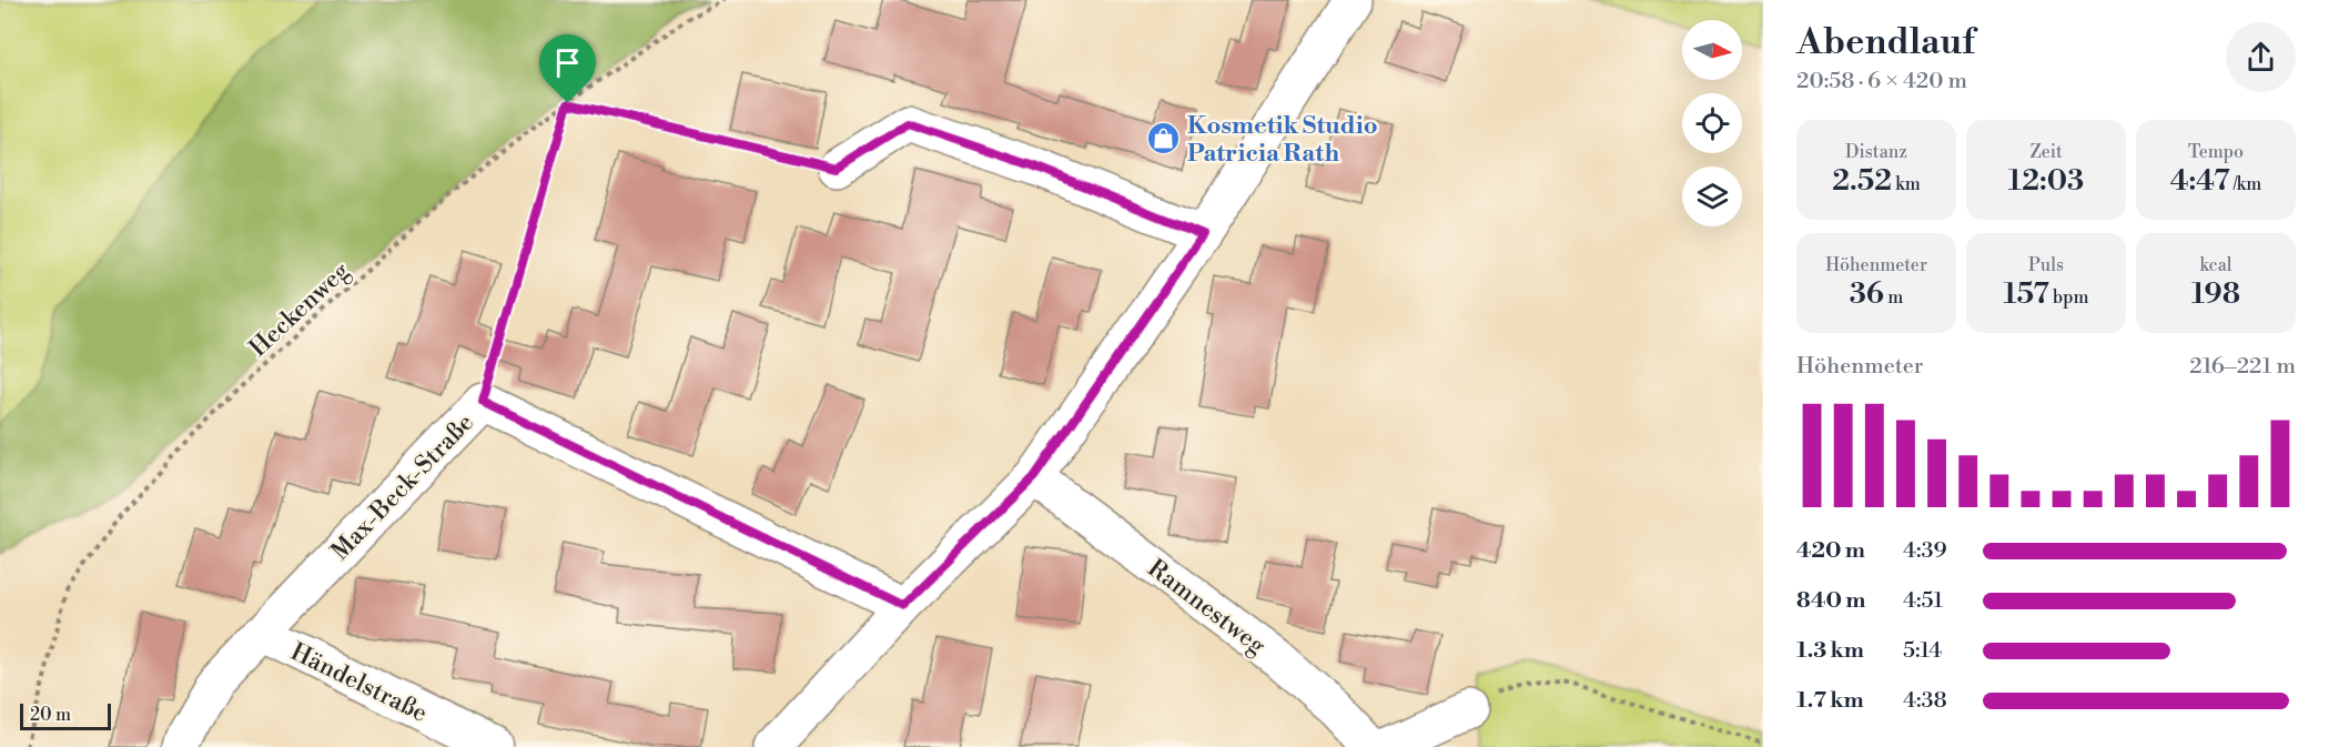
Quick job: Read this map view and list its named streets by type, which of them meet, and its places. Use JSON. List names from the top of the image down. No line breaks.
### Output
{"streets":{"street":["Max-Beck-Straße","Ramnestweg","Händelstraße"],"path":["Heckenweg"]},"crossings":[["Max-Beck-Straße","Händelstraße"]],"places":{"shop":["Kosmetik Studio Patricia Rath"]},"scale_bar":"20 m","north":"right","page":{"heading":["Abendlauf","20:58 · 6 × 420 m"],"stats":[["Distanz","2.52 km"],["Zeit","12:03"],["Tempo","4:47 /km"],["Höhenmeter","36 m"],["Puls","157 bpm"],["kcal","198"]],"chart":["Höhenmeter","216–221 m"],"list":[{"name":"420 m","note":"4:39"},{"name":"840 m","note":"4:51"},{"name":"1.3 km","note":"5:14"},{"name":"1.7 km","note":"4:38"}],"scale":"20 m"}}
